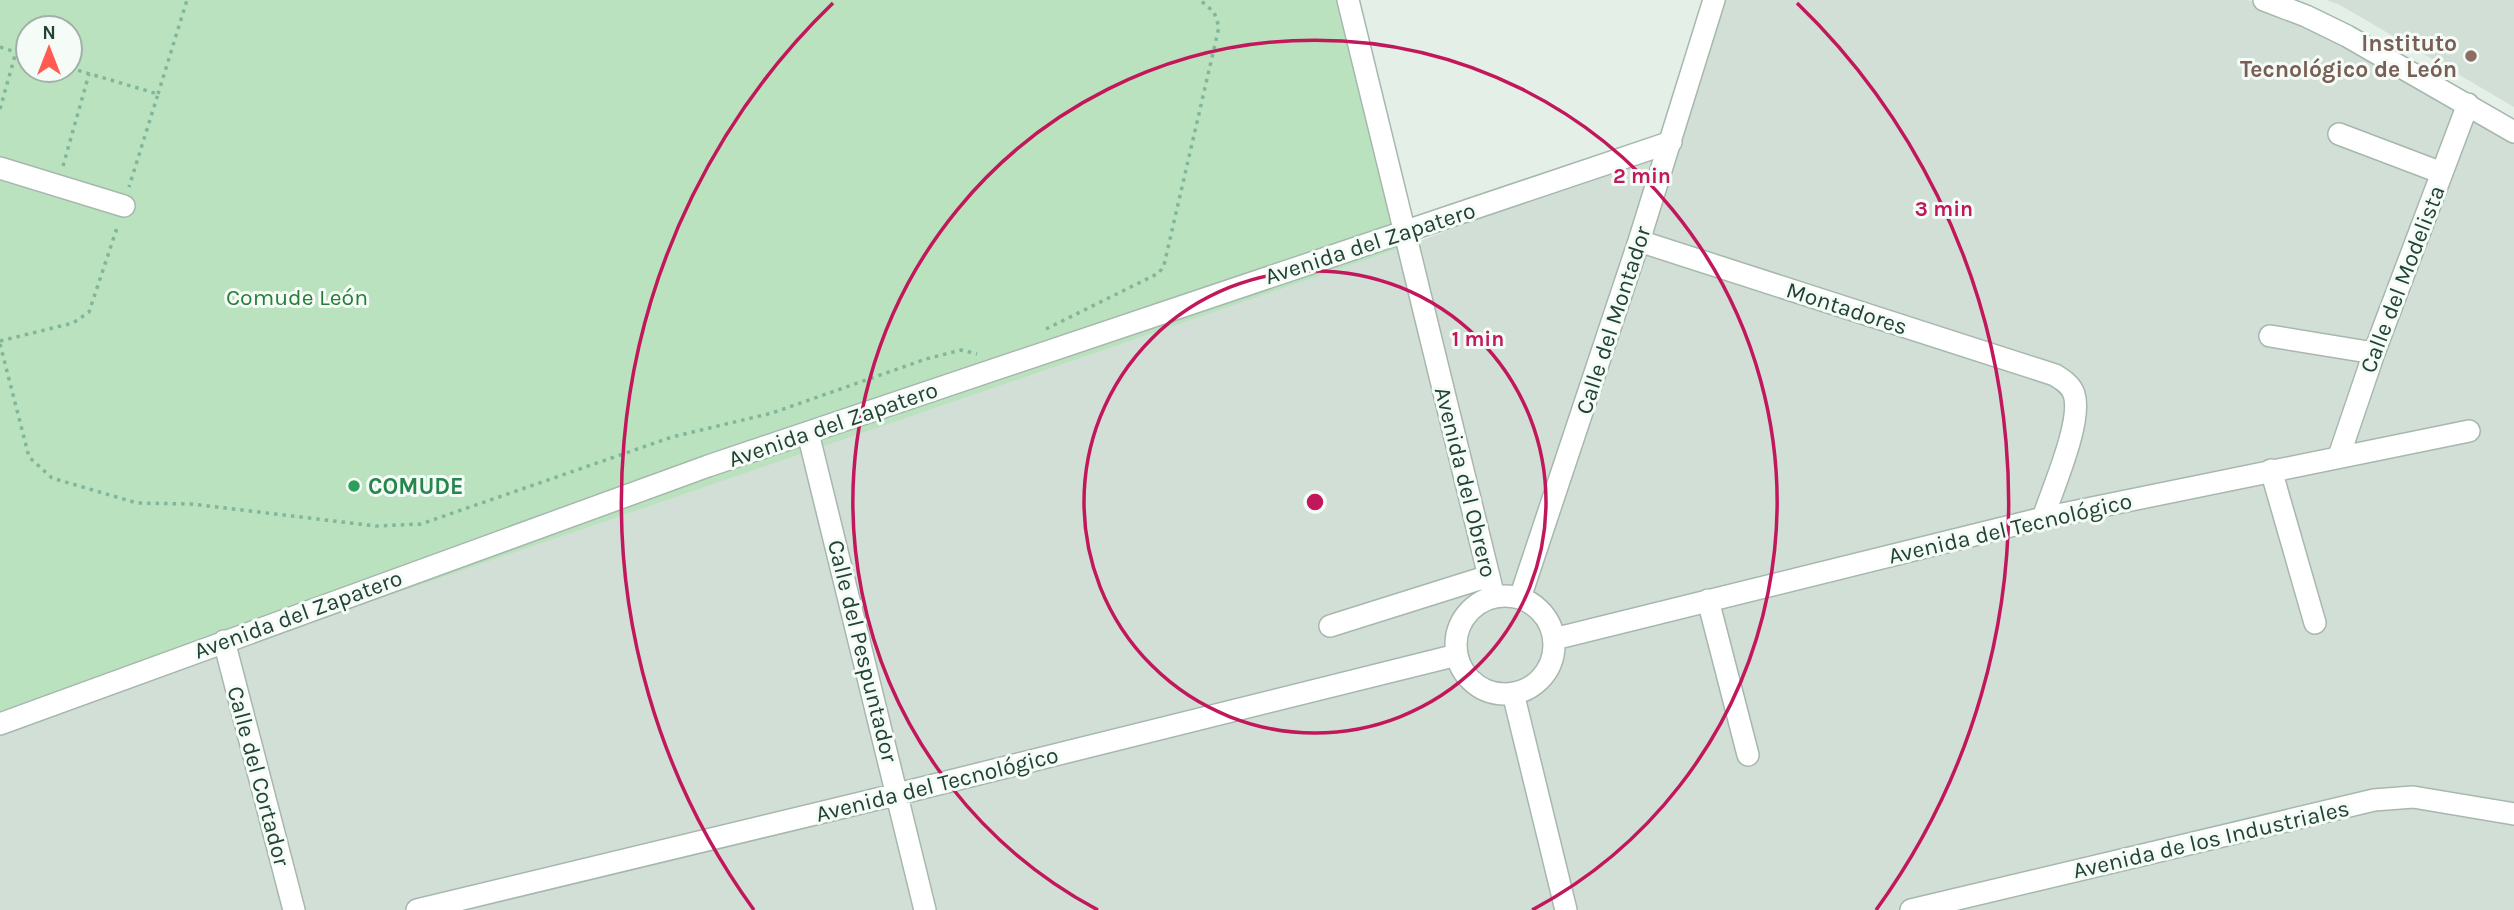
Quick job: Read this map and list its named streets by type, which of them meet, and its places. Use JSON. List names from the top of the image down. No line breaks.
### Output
{"streets":{"street":["Avenida del Zapatero","Calle del Modelista","Montadores","Calle del Montador","Avenida del Obrero","Avenida del Tecnológico","Calle del Pespuntador","Calle del Cortador","Avenida de los Industriales"]},"crossings":[["Avenida del Zapatero","Calle del Montador"],["Avenida del Zapatero","Avenida del Obrero"],["Avenida del Zapatero","Calle del Pespuntador"],["Avenida del Zapatero","Calle del Cortador"],["Calle del Modelista","Avenida del Tecnológico"],["Montadores","Calle del Montador"],["Montadores","Avenida del Tecnológico"],["Calle del Montador","Avenida del Obrero"],["Calle del Montador","Avenida del Tecnológico"],["Avenida del Obrero","Avenida del Tecnológico"],["Avenida del Tecnológico","Calle del Pespuntador"]],"parks":["Comude León"],"places":["Instituto Tecnológico de León","COMUDE"],"north":"top","rings":["2 min","3 min","1 min"]}
